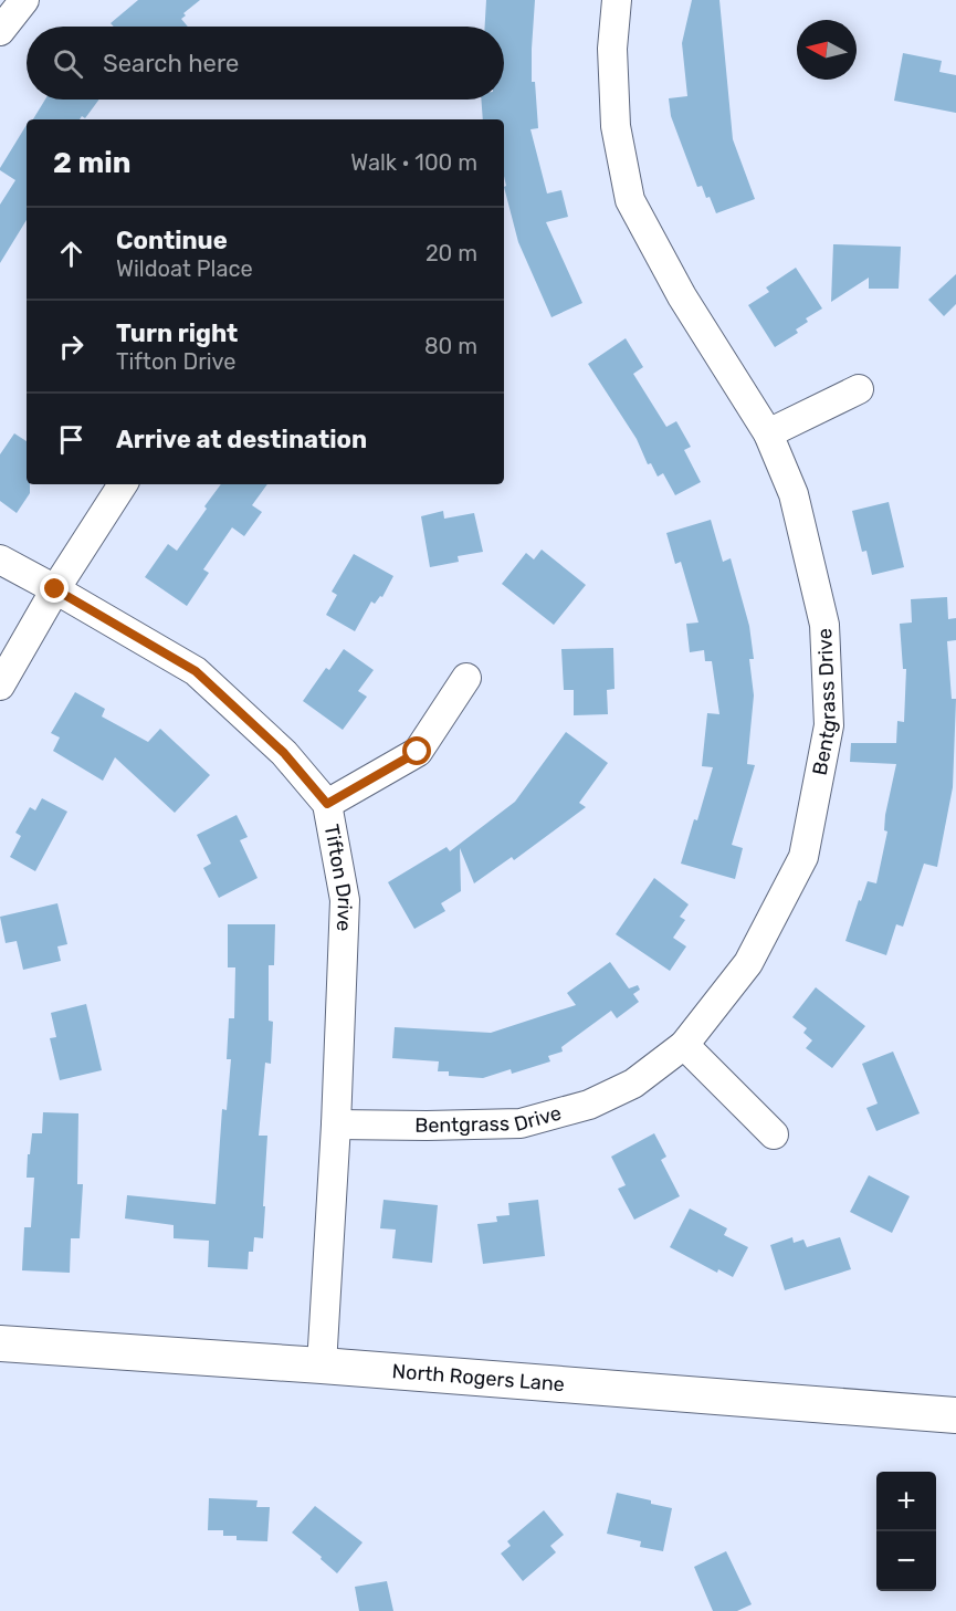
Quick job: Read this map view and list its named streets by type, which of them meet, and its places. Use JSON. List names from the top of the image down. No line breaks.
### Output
{"streets":{"street":["Bentgrass Drive","Tifton Drive","North Rogers Lane"]},"crossings":[["Bentgrass Drive","Tifton Drive"],["Tifton Drive","North Rogers Lane"]],"north":"left","page":{"search":"Search here","heading":["2 min","Walk · 100 m"],"list":[["Continue","Wildoat Place","20 m"],["Turn right","Tifton Drive","80 m"],"Arrive at destination"],"map_buttons":["+","−"]}}
